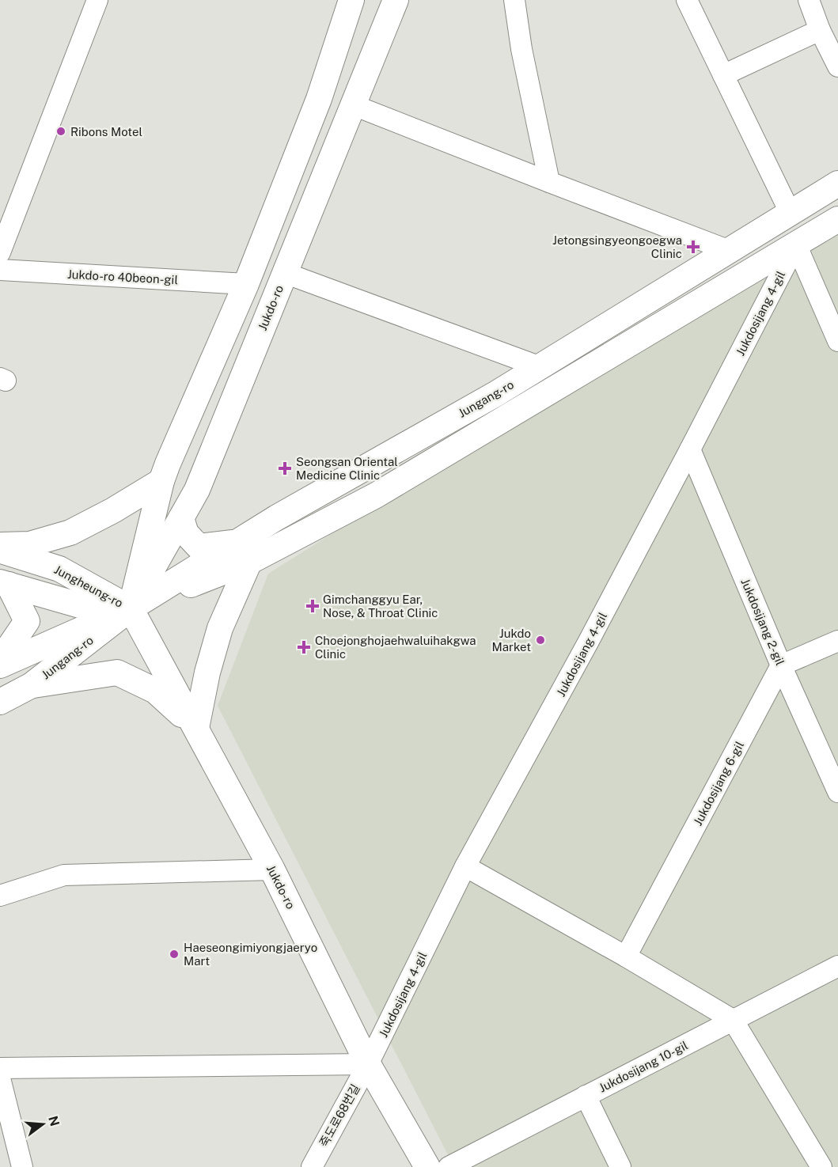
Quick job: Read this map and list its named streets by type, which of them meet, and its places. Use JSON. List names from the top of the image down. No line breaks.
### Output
{"streets":{"main road":["Jukdo-ro","Jungang-ro","Jungheung-ro"],"street":["Jukdo-ro 40beon-gil","Jukdosijang 4-gil","Jukdosijang 2-gil","Jukdosijang 6-gil","Jukdosijang 10-gil","죽도로68번길"]},"crossings":[["Jukdo-ro","Jukdosijang 4-gil"],["Jukdo-ro","Jungang-ro"],["Jukdo-ro","Jungheung-ro"],["Jukdo-ro","죽도로68번길"],["Jukdosijang 4-gil","Jungang-ro"],["Jukdosijang 4-gil","Jukdosijang 2-gil"],["Jukdosijang 4-gil","죽도로68번길"],["Jungang-ro","Jungheung-ro"],["Jukdosijang 2-gil","Jukdosijang 6-gil"]],"places":{"other":["Ribons Motel","Jukdo Market","Haeseongimiyongjaeryo Mart"],"health":["Jetongsingyeongoegwa Clinic","Seongsan Oriental Medicine Clinic","Gimchanggyu Ear, Nose, & Throat Clinic","Choejonghojaehwaluihakgwa Clinic"]},"north":"right"}
